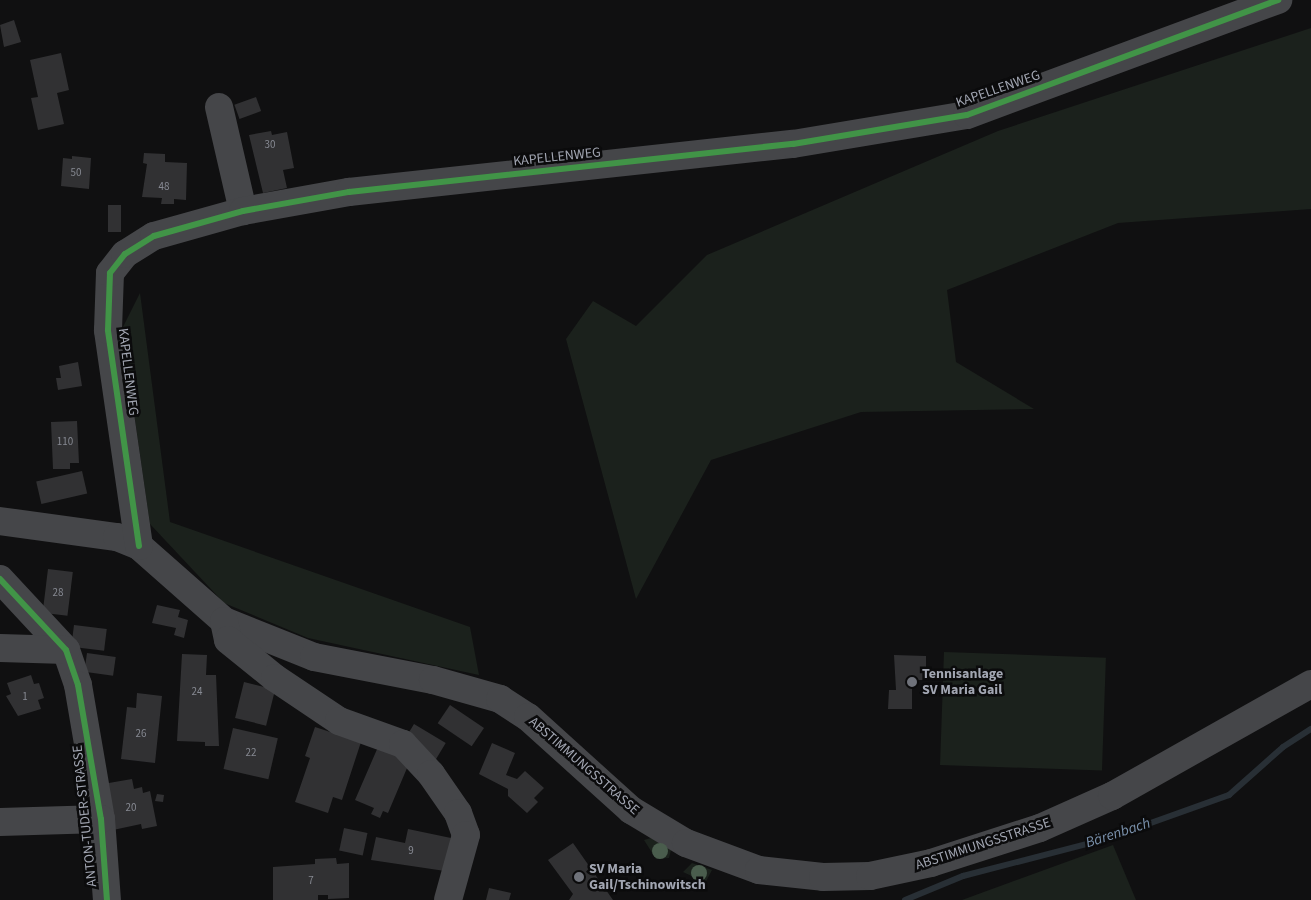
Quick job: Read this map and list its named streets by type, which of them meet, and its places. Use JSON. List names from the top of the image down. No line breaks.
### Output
{"streets":{"street":["KAPELLENWEG","ABSTIMMUNGSSTRASSE","ANTON-TUDER-STRASSE"]},"crossings":[["KAPELLENWEG","ABSTIMMUNGSSTRASSE"]],"water":["Bärenbach"],"places":["Tennisanlage SV Maria Gail","SV Maria Gail/Tschinowitsch"],"house_numbers":["30","50","48","110","28","24","1","26","22","20","9","7"]}
